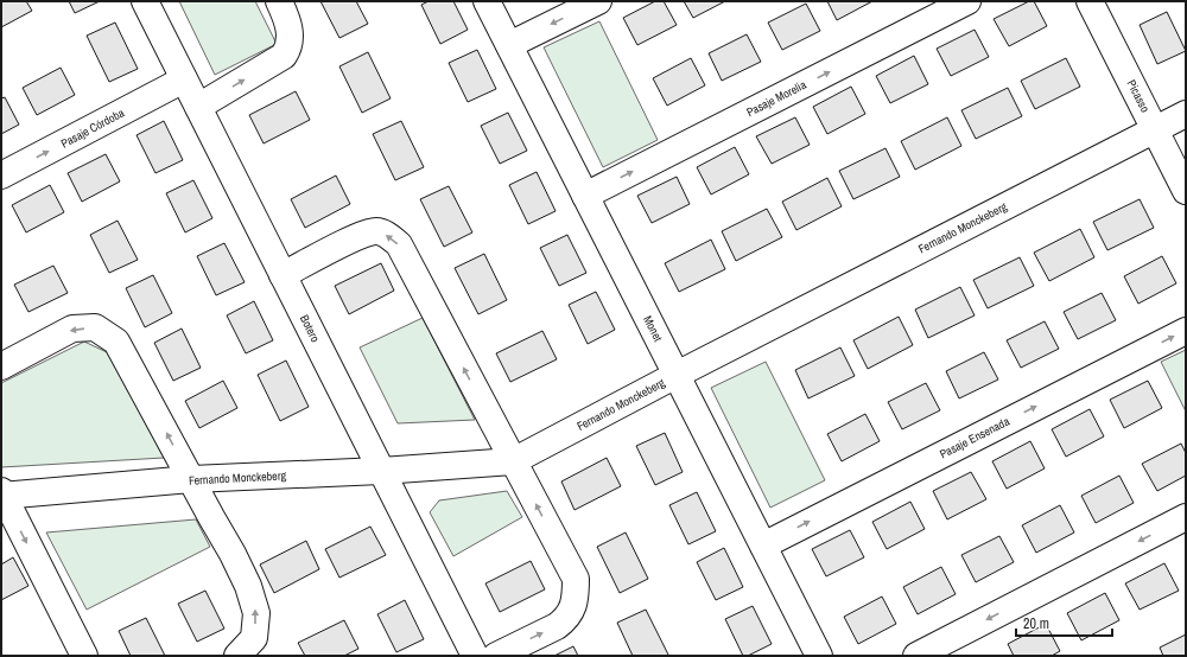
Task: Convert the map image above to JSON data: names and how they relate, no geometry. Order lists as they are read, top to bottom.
{
  "streets": {
    "street": [
      "Picasso",
      "Pasaje Morelia",
      "Pasaje Córdoba",
      "Fernando Monckeberg",
      "Botero",
      "Monet",
      "Pasaje Ensenada"
    ]
  },
  "crossings": [
    ["Picasso", "Fernando Monckeberg"],
    ["Pasaje Morelia", "Monet"],
    ["Pasaje Córdoba", "Botero"],
    ["Fernando Monckeberg", "Botero"],
    ["Fernando Monckeberg", "Monet"],
    ["Monet", "Pasaje Ensenada"]
  ],
  "one_way": ["Pasaje Morelia", "Pasaje Córdoba"],
  "scale_bar": "20 m"
}
